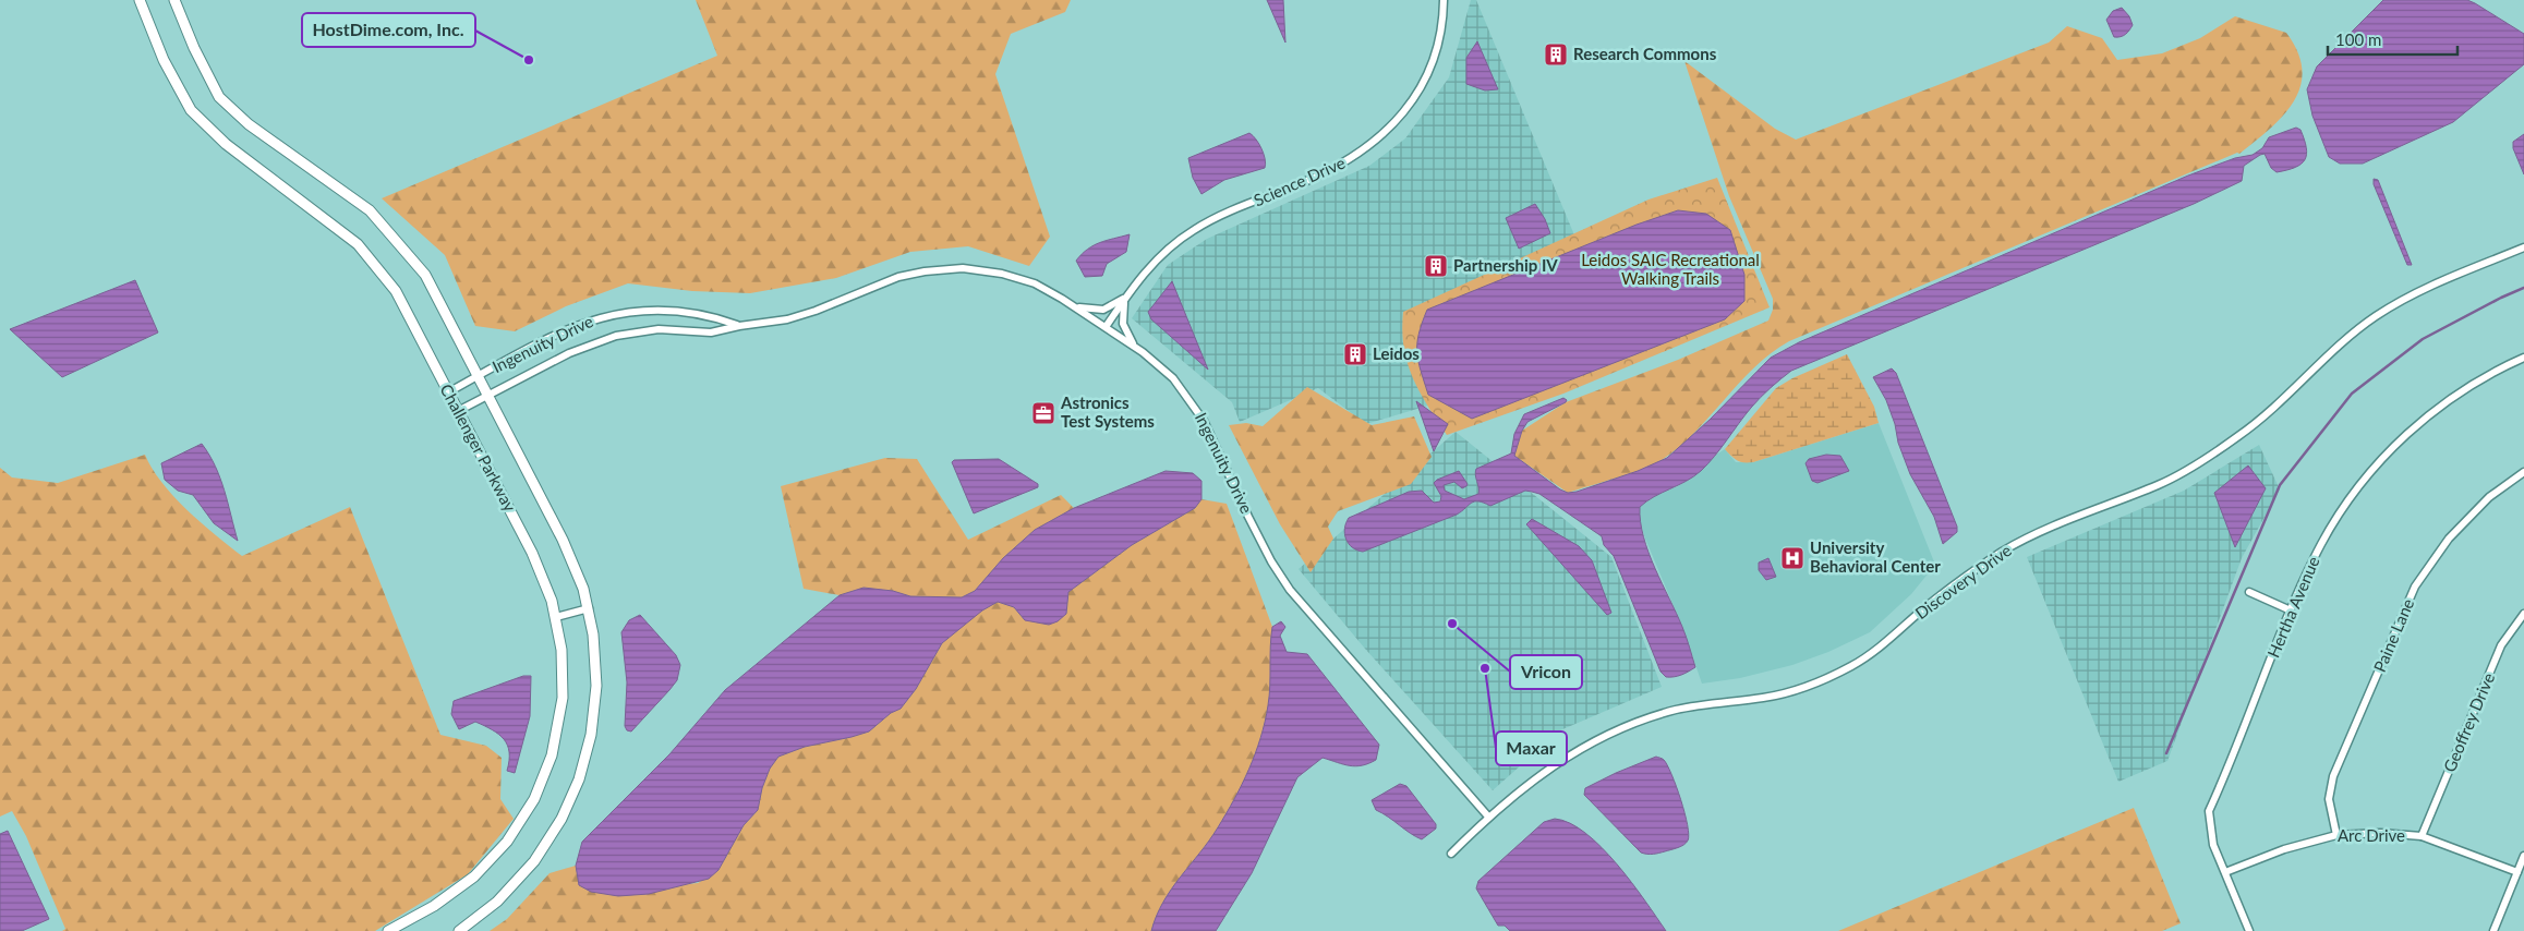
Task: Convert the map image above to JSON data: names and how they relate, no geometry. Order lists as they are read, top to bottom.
{
  "streets": {
    "main road": ["Challenger Parkway"],
    "street": [
      "Science Drive",
      "Ingenuity Drive",
      "Discovery Drive",
      "Hertha Avenue",
      "Paine Lane",
      "Geoffrey Drive",
      "Arc Drive"
    ]
  },
  "crossings": [
    ["Science Drive", "Ingenuity Drive"],
    ["Ingenuity Drive", "Challenger Parkway"],
    ["Ingenuity Drive", "Discovery Drive"],
    ["Hertha Avenue", "Arc Drive"],
    ["Paine Lane", "Arc Drive"],
    ["Geoffrey Drive", "Arc Drive"]
  ],
  "parks": ["Leidos SAIC Recreational Walking Trails"],
  "places": {
    "building": ["Research Commons", "Partnership IV", "Leidos"],
    "other": ["HostDime.com, Inc.", "Vricon", "Maxar"],
    "office": ["Astronics Test Systems"],
    "hospital": ["University Behavioral Center"]
  },
  "scale_bar": "100 m"
}
